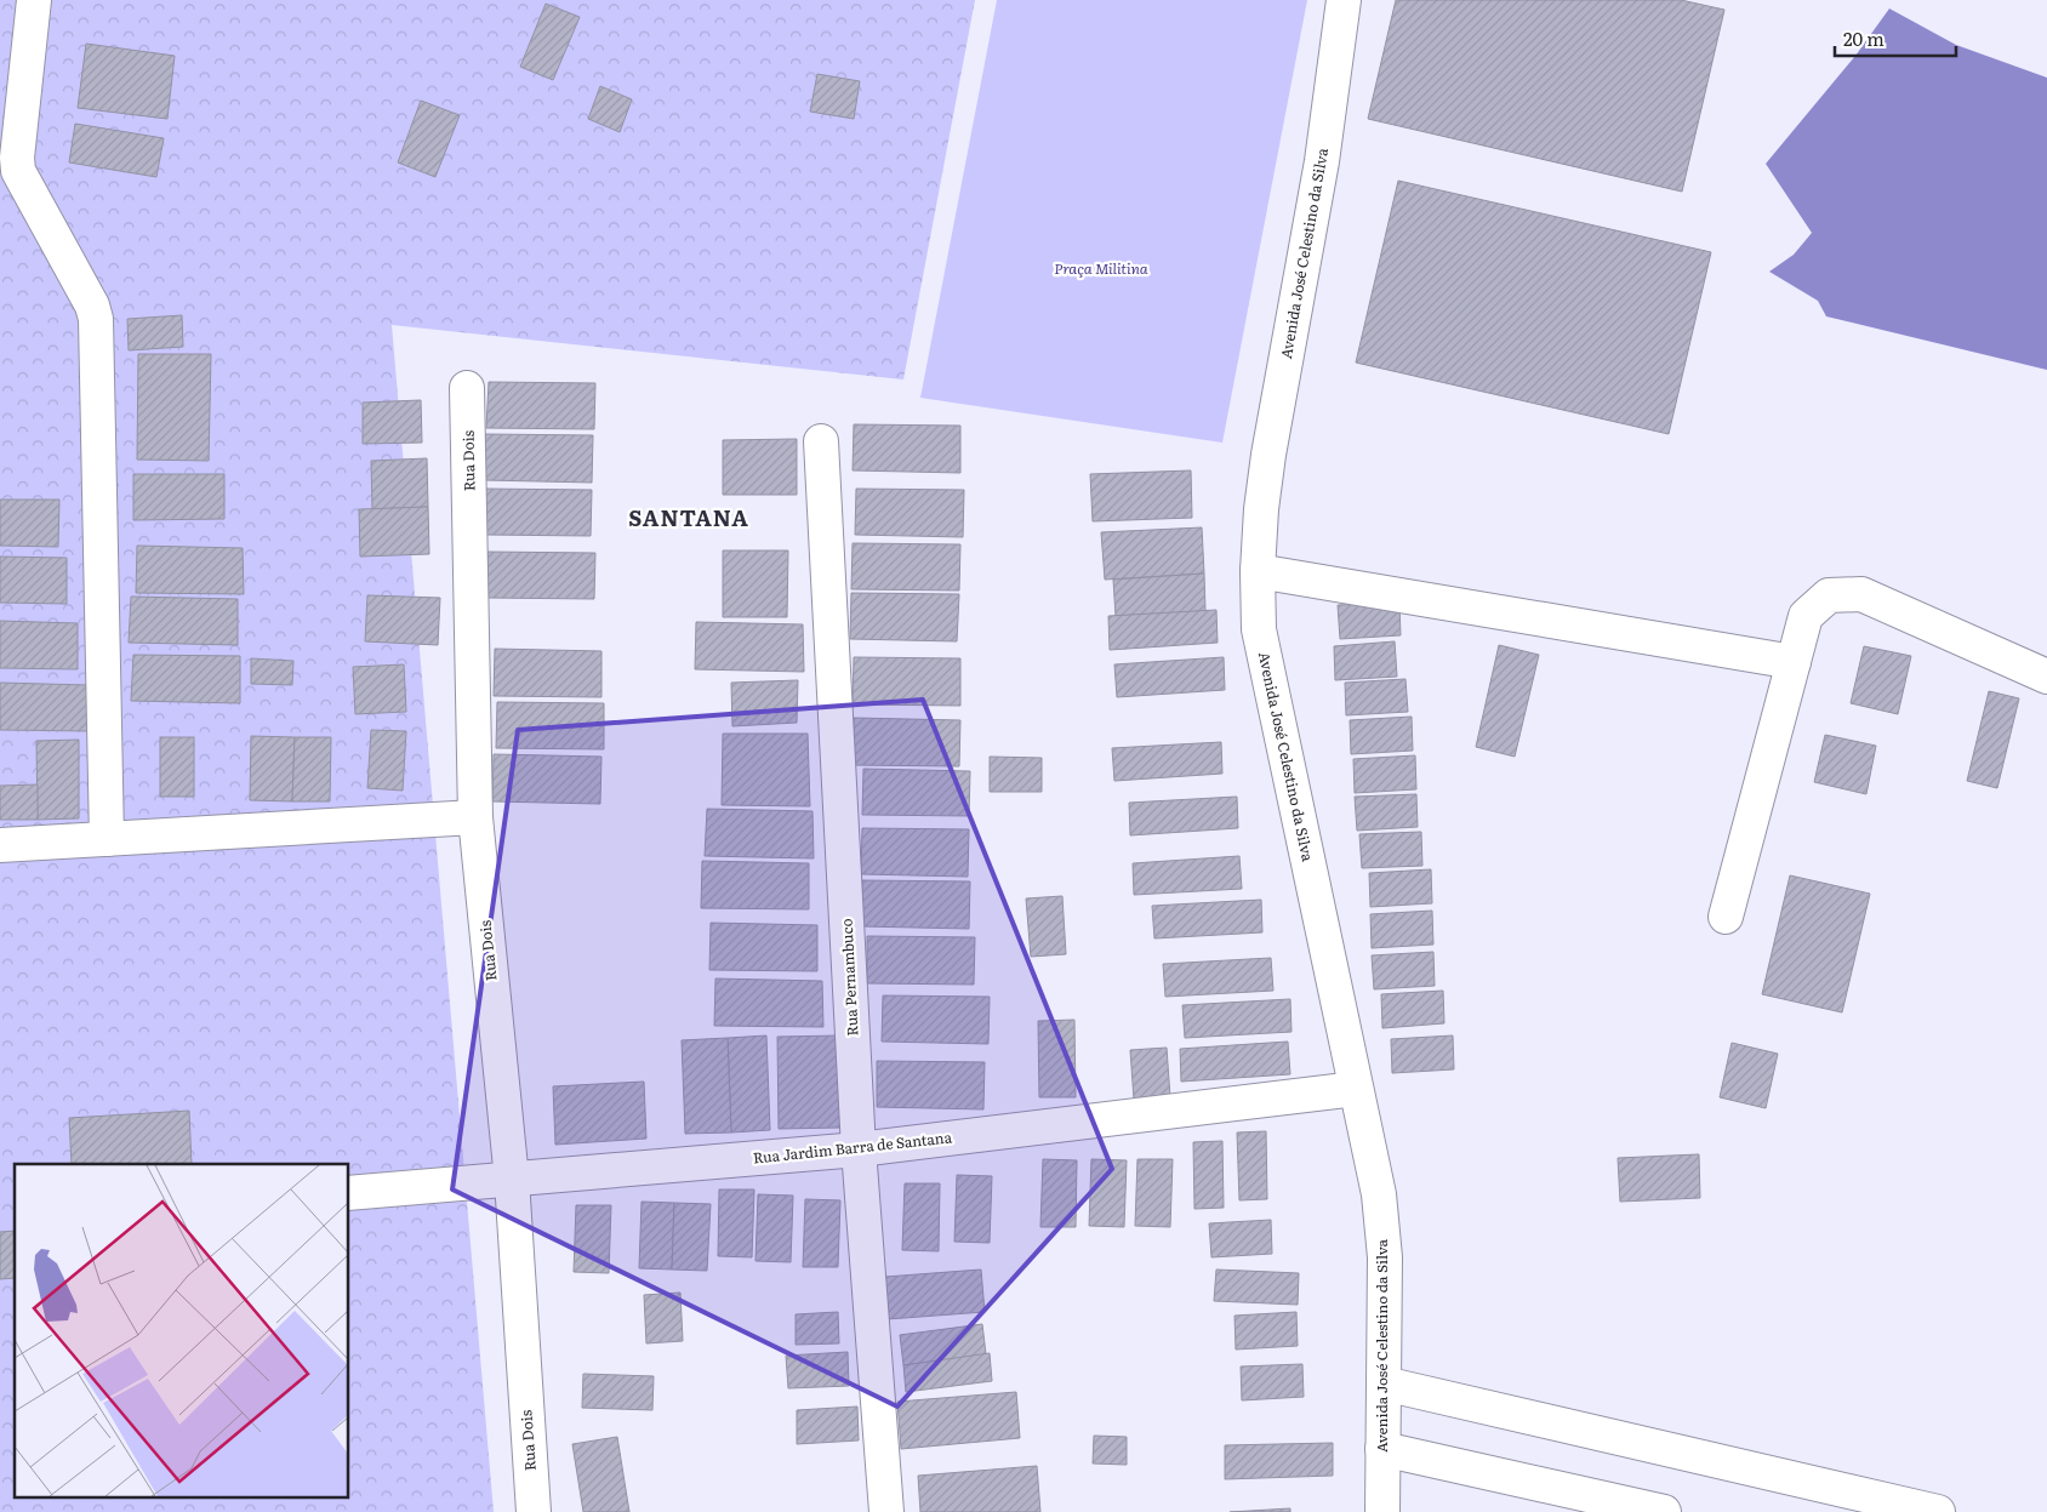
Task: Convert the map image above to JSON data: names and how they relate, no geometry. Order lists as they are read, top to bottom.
{
  "streets": {
    "street": [
      "Avenida José Celestino da Silva",
      "Rua Dois",
      "Rua Pernambuco",
      "Rua Jardim Barra de Santana"
    ]
  },
  "crossings": [
    ["Avenida José Celestino da Silva", "Rua Jardim Barra de Santana"],
    ["Rua Dois", "Rua Jardim Barra de Santana"],
    ["Rua Pernambuco", "Rua Jardim Barra de Santana"]
  ],
  "districts": ["SANTANA"],
  "parks": ["Praça Militina"],
  "scale_bar": "20 m"
}
